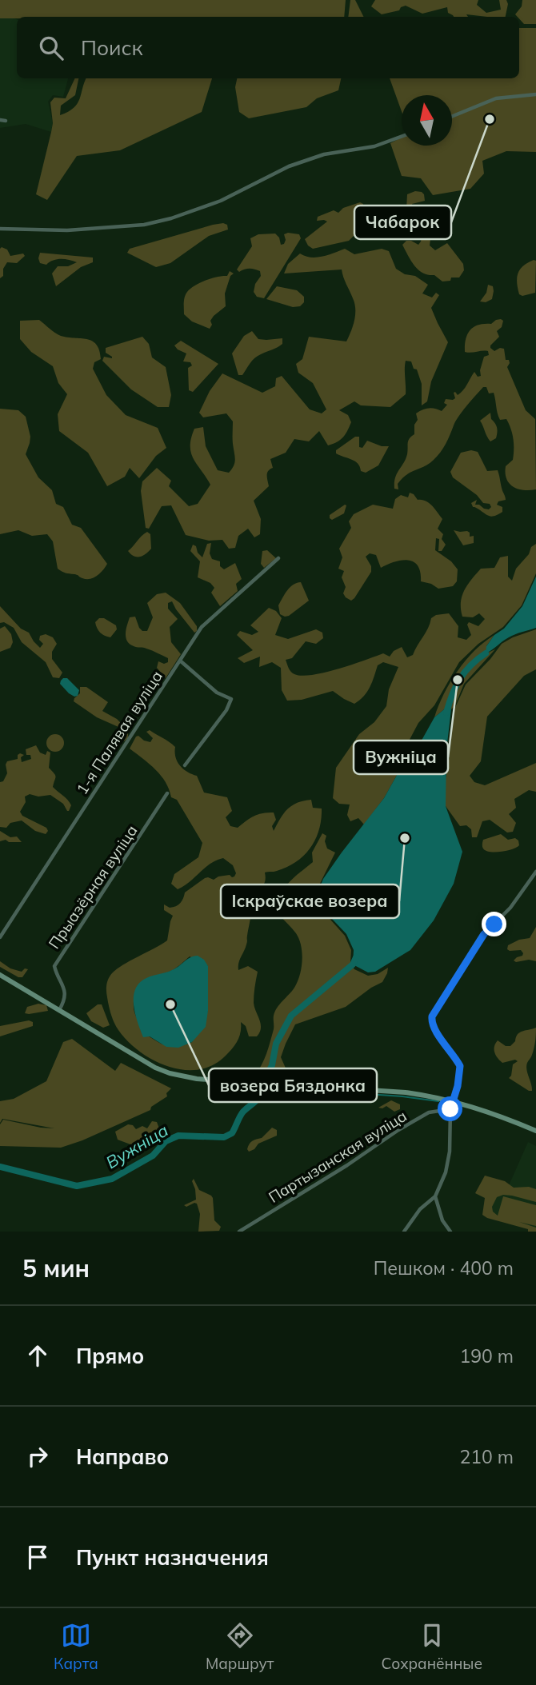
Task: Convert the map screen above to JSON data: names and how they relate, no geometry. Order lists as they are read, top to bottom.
{
  "streets": {
    "street": ["1-я Палявая вуліца", "Прыазёрная вуліца", "Партызанская вуліца"]
  },
  "water": ["Вужніца"],
  "places": [
    "Чабарок",
    "Вужніца",
    "Іскраўскае возера",
    "возера Бяздонка"
  ],
  "north": "top",
  "page": {
    "search": "Поиск",
    "heading": ["5 мин", "Пешком · 400 m"],
    "list": [
      ["Прямо", "190 m"],
      ["Направо", "210 m"],
      "Пункт назначения"
    ],
    "nav": ["Карта", "Маршрут", "Сохранённые"]
  }
}
